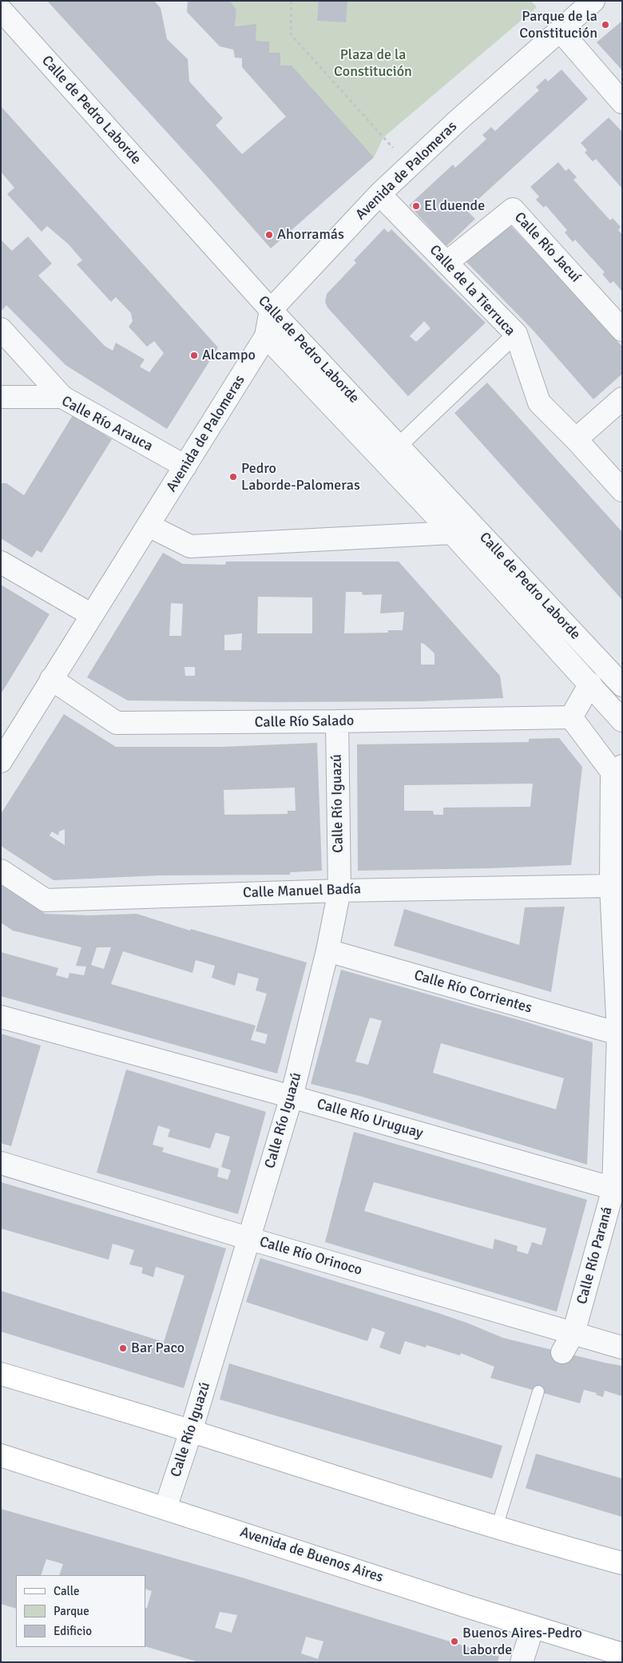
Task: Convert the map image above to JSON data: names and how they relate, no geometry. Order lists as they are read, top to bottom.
{
  "streets": {
    "main road": ["Avenida de Buenos Aires"],
    "street": [
      "Calle de Pedro Laborde",
      "Avenida de Palomeras",
      "Calle Río Jacuí",
      "Calle de la Tierruca",
      "Calle Río Arauca",
      "Calle Río Salado",
      "Calle Río Iguazú",
      "Calle Manuel Badía",
      "Calle Río Corrientes",
      "Calle Río Uruguay",
      "Calle Río Paraná",
      "Calle Río Orinoco"
    ]
  },
  "crossings": [
    ["Calle de Pedro Laborde", "Avenida de Palomeras"],
    ["Avenida de Palomeras", "Calle de la Tierruca"],
    ["Avenida de Palomeras", "Calle Río Arauca"],
    ["Avenida de Palomeras", "Calle Río Salado"],
    ["Calle Río Jacuí", "Calle de la Tierruca"],
    ["Calle Río Salado", "Calle Río Iguazú"],
    ["Calle Río Salado", "Calle Río Paraná"],
    ["Calle Río Iguazú", "Calle Manuel Badía"],
    ["Calle Río Iguazú", "Calle Río Corrientes"],
    ["Calle Río Iguazú", "Calle Río Uruguay"],
    ["Calle Río Iguazú", "Calle Río Orinoco"],
    ["Calle Río Iguazú", "Avenida de Buenos Aires"],
    ["Calle Manuel Badía", "Calle Río Paraná"],
    ["Calle Río Corrientes", "Calle Río Paraná"],
    ["Calle Río Uruguay", "Calle Río Paraná"],
    ["Calle Río Paraná", "Calle Río Orinoco"]
  ],
  "parks": ["Plaza de la Constitución"],
  "places": [
    "Parque de la Constitución",
    "El duende",
    "Ahorramás",
    "Alcampo",
    "Pedro Laborde-Palomeras",
    "Bar Paco",
    "Buenos Aires-Pedro Laborde"
  ],
  "legend": ["Calle", "Parque", "Edificio"]
}
